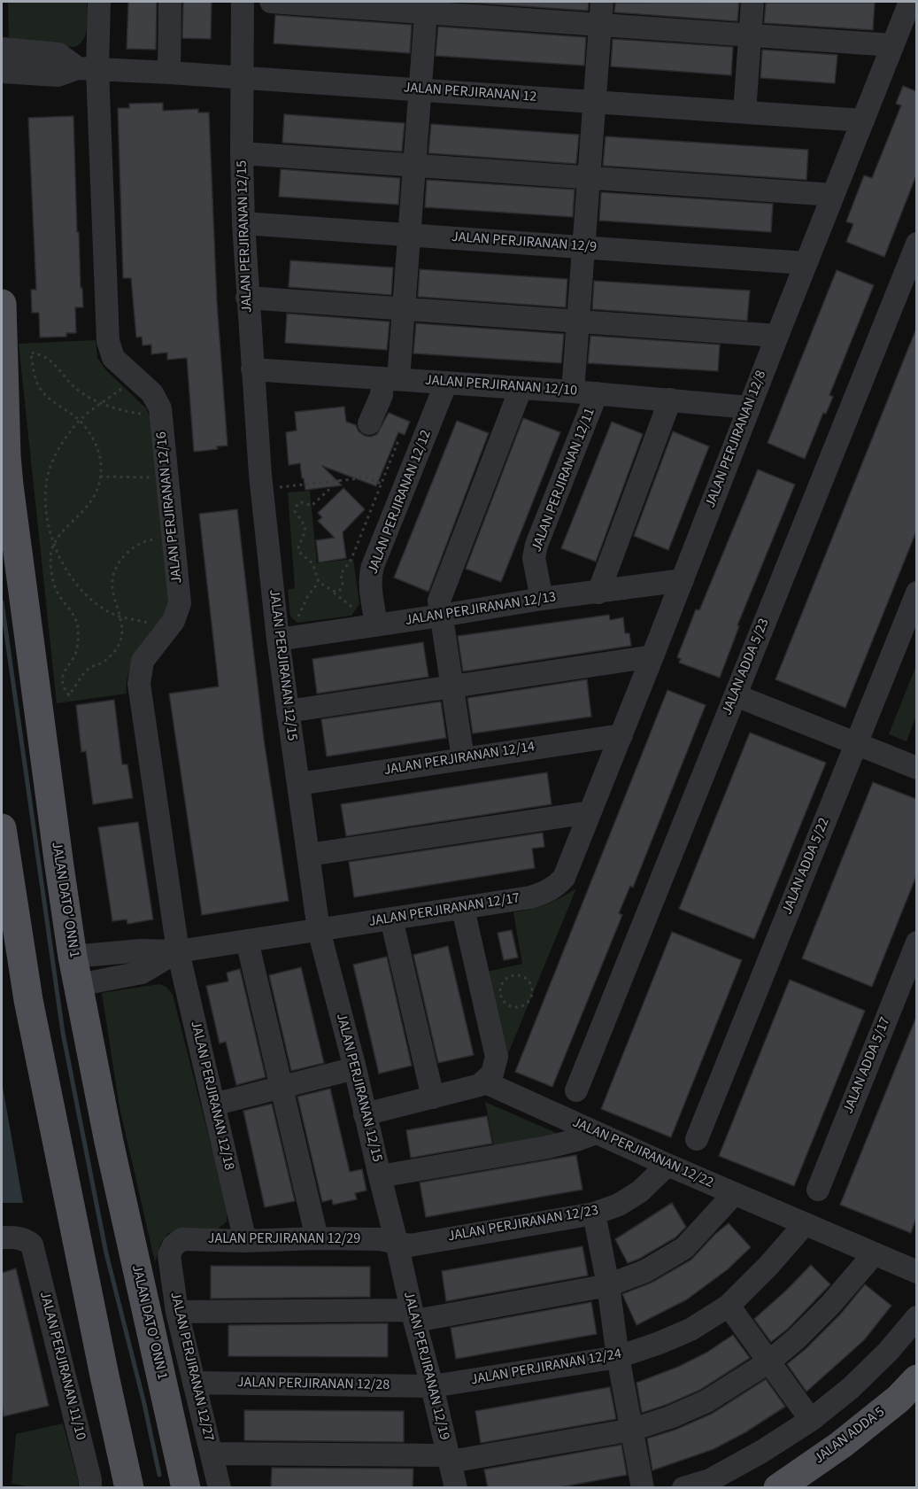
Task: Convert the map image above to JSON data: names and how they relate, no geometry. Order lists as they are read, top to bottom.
{
  "streets": {
    "main road": ["JALAN DATO' ONN 1", "JALAN ADDA 5"],
    "street": [
      "JALAN PERJIRANAN 12",
      "JALAN PERJIRANAN 12/15",
      "JALAN PERJIRANAN 12/9",
      "JALAN PERJIRANAN 12/10",
      "JALAN PERJIRANAN 12/8",
      "JALAN PERJIRANAN 12/11",
      "JALAN PERJIRANAN 12/12",
      "JALAN PERJIRANAN 12/16",
      "JALAN PERJIRANAN 12/13",
      "JALAN ADDA 5/23",
      "JALAN PERJIRANAN 12/14",
      "JALAN ADDA 5/22",
      "JALAN PERJIRANAN 12/17",
      "JALAN ADDA 5/17",
      "JALAN PERJIRANAN 12/18",
      "JALAN PERJIRANAN 12/22",
      "JALAN PERJIRANAN 12/23",
      "JALAN PERJIRANAN 12/29",
      "JALAN PERJIRANAN 11/10",
      "JALAN PERJIRANAN 12/19",
      "JALAN PERJIRANAN 12/27",
      "JALAN PERJIRANAN 12/24",
      "JALAN PERJIRANAN 12/28"
    ]
  },
  "crossings": [
    ["JALAN PERJIRANAN 12", "JALAN PERJIRANAN 12/15"],
    ["JALAN PERJIRANAN 12", "JALAN PERJIRANAN 12/8"],
    ["JALAN PERJIRANAN 12", "JALAN PERJIRANAN 12/16"],
    ["JALAN PERJIRANAN 12/15", "JALAN PERJIRANAN 12/9"],
    ["JALAN PERJIRANAN 12/15", "JALAN PERJIRANAN 12/10"],
    ["JALAN PERJIRANAN 12/15", "JALAN PERJIRANAN 12/13"],
    ["JALAN PERJIRANAN 12/15", "JALAN PERJIRANAN 12/14"],
    ["JALAN PERJIRANAN 12/15", "JALAN PERJIRANAN 12/17"],
    ["JALAN PERJIRANAN 12/15", "JALAN PERJIRANAN 12/23"],
    ["JALAN PERJIRANAN 12/15", "JALAN PERJIRANAN 12/29"],
    ["JALAN PERJIRANAN 12/15", "JALAN PERJIRANAN 12/19"],
    ["JALAN PERJIRANAN 12/9", "JALAN PERJIRANAN 12/8"],
    ["JALAN PERJIRANAN 12/10", "JALAN PERJIRANAN 12/8"],
    ["JALAN PERJIRANAN 12/10", "JALAN PERJIRANAN 12/11"],
    ["JALAN PERJIRANAN 12/10", "JALAN PERJIRANAN 12/12"],
    ["JALAN PERJIRANAN 12/8", "JALAN PERJIRANAN 12/13"],
    ["JALAN PERJIRANAN 12/8", "JALAN PERJIRANAN 12/14"],
    ["JALAN PERJIRANAN 12/8", "JALAN PERJIRANAN 12/17"],
    ["JALAN PERJIRANAN 12/11", "JALAN PERJIRANAN 12/13"],
    ["JALAN PERJIRANAN 12/12", "JALAN PERJIRANAN 12/13"],
    ["JALAN PERJIRANAN 12/16", "JALAN PERJIRANAN 12/17"],
    ["JALAN PERJIRANAN 12/16", "JALAN PERJIRANAN 12/18"],
    ["JALAN PERJIRANAN 12/17", "JALAN PERJIRANAN 12/18"],
    ["JALAN PERJIRANAN 12/18", "JALAN PERJIRANAN 12/29"],
    ["JALAN PERJIRANAN 12/22", "JALAN PERJIRANAN 12/23"],
    ["JALAN PERJIRANAN 12/22", "JALAN PERJIRANAN 12/24"],
    ["JALAN PERJIRANAN 12/23", "JALAN PERJIRANAN 12/29"],
    ["JALAN PERJIRANAN 12/23", "JALAN PERJIRANAN 12/19"],
    ["JALAN PERJIRANAN 12/29", "JALAN PERJIRANAN 12/19"],
    ["JALAN PERJIRANAN 12/29", "JALAN PERJIRANAN 12/27"],
    ["JALAN PERJIRANAN 12/19", "JALAN PERJIRANAN 12/24"],
    ["JALAN PERJIRANAN 12/19", "JALAN PERJIRANAN 12/28"],
    ["JALAN PERJIRANAN 12/27", "JALAN PERJIRANAN 12/28"],
    ["JALAN PERJIRANAN 12/24", "JALAN PERJIRANAN 12/28"]
  ]
}
